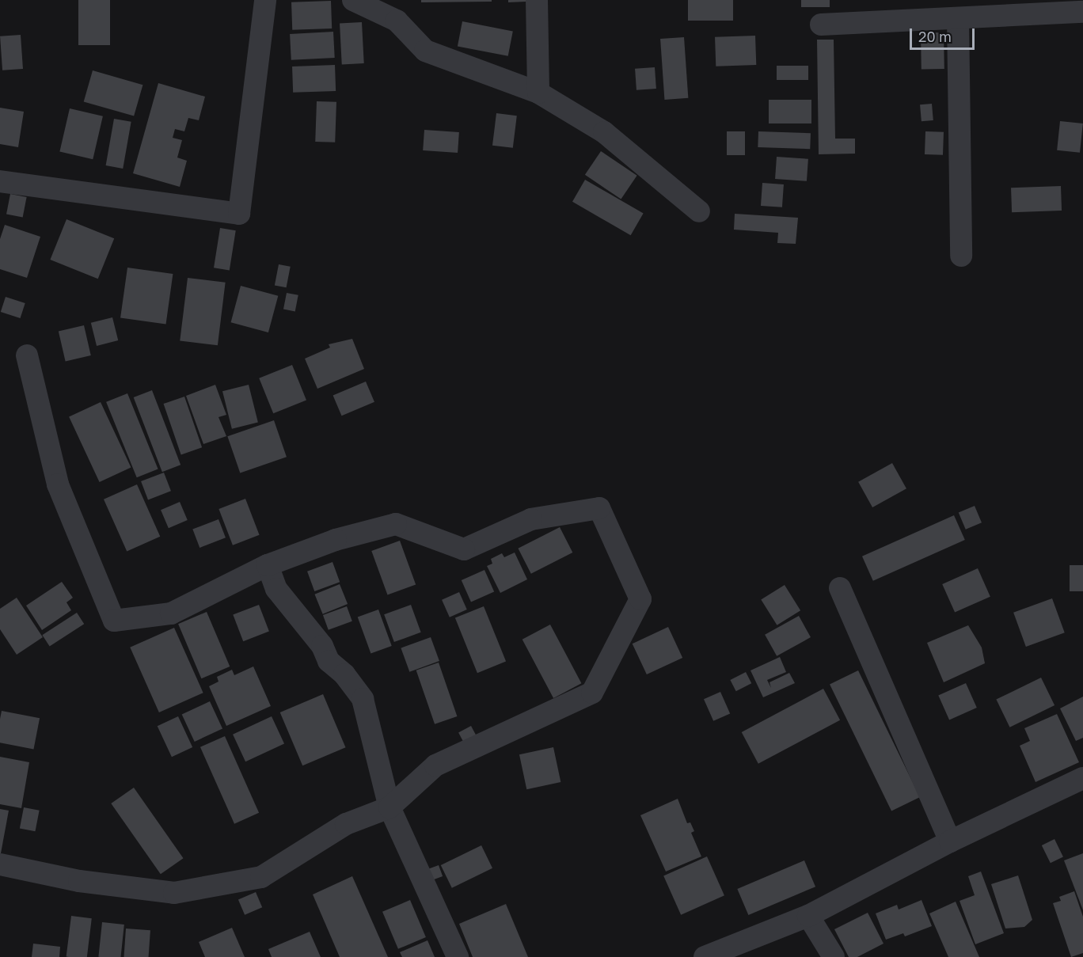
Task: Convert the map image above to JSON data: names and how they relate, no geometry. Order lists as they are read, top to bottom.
{
  "scale_bar": "20 m"
}
